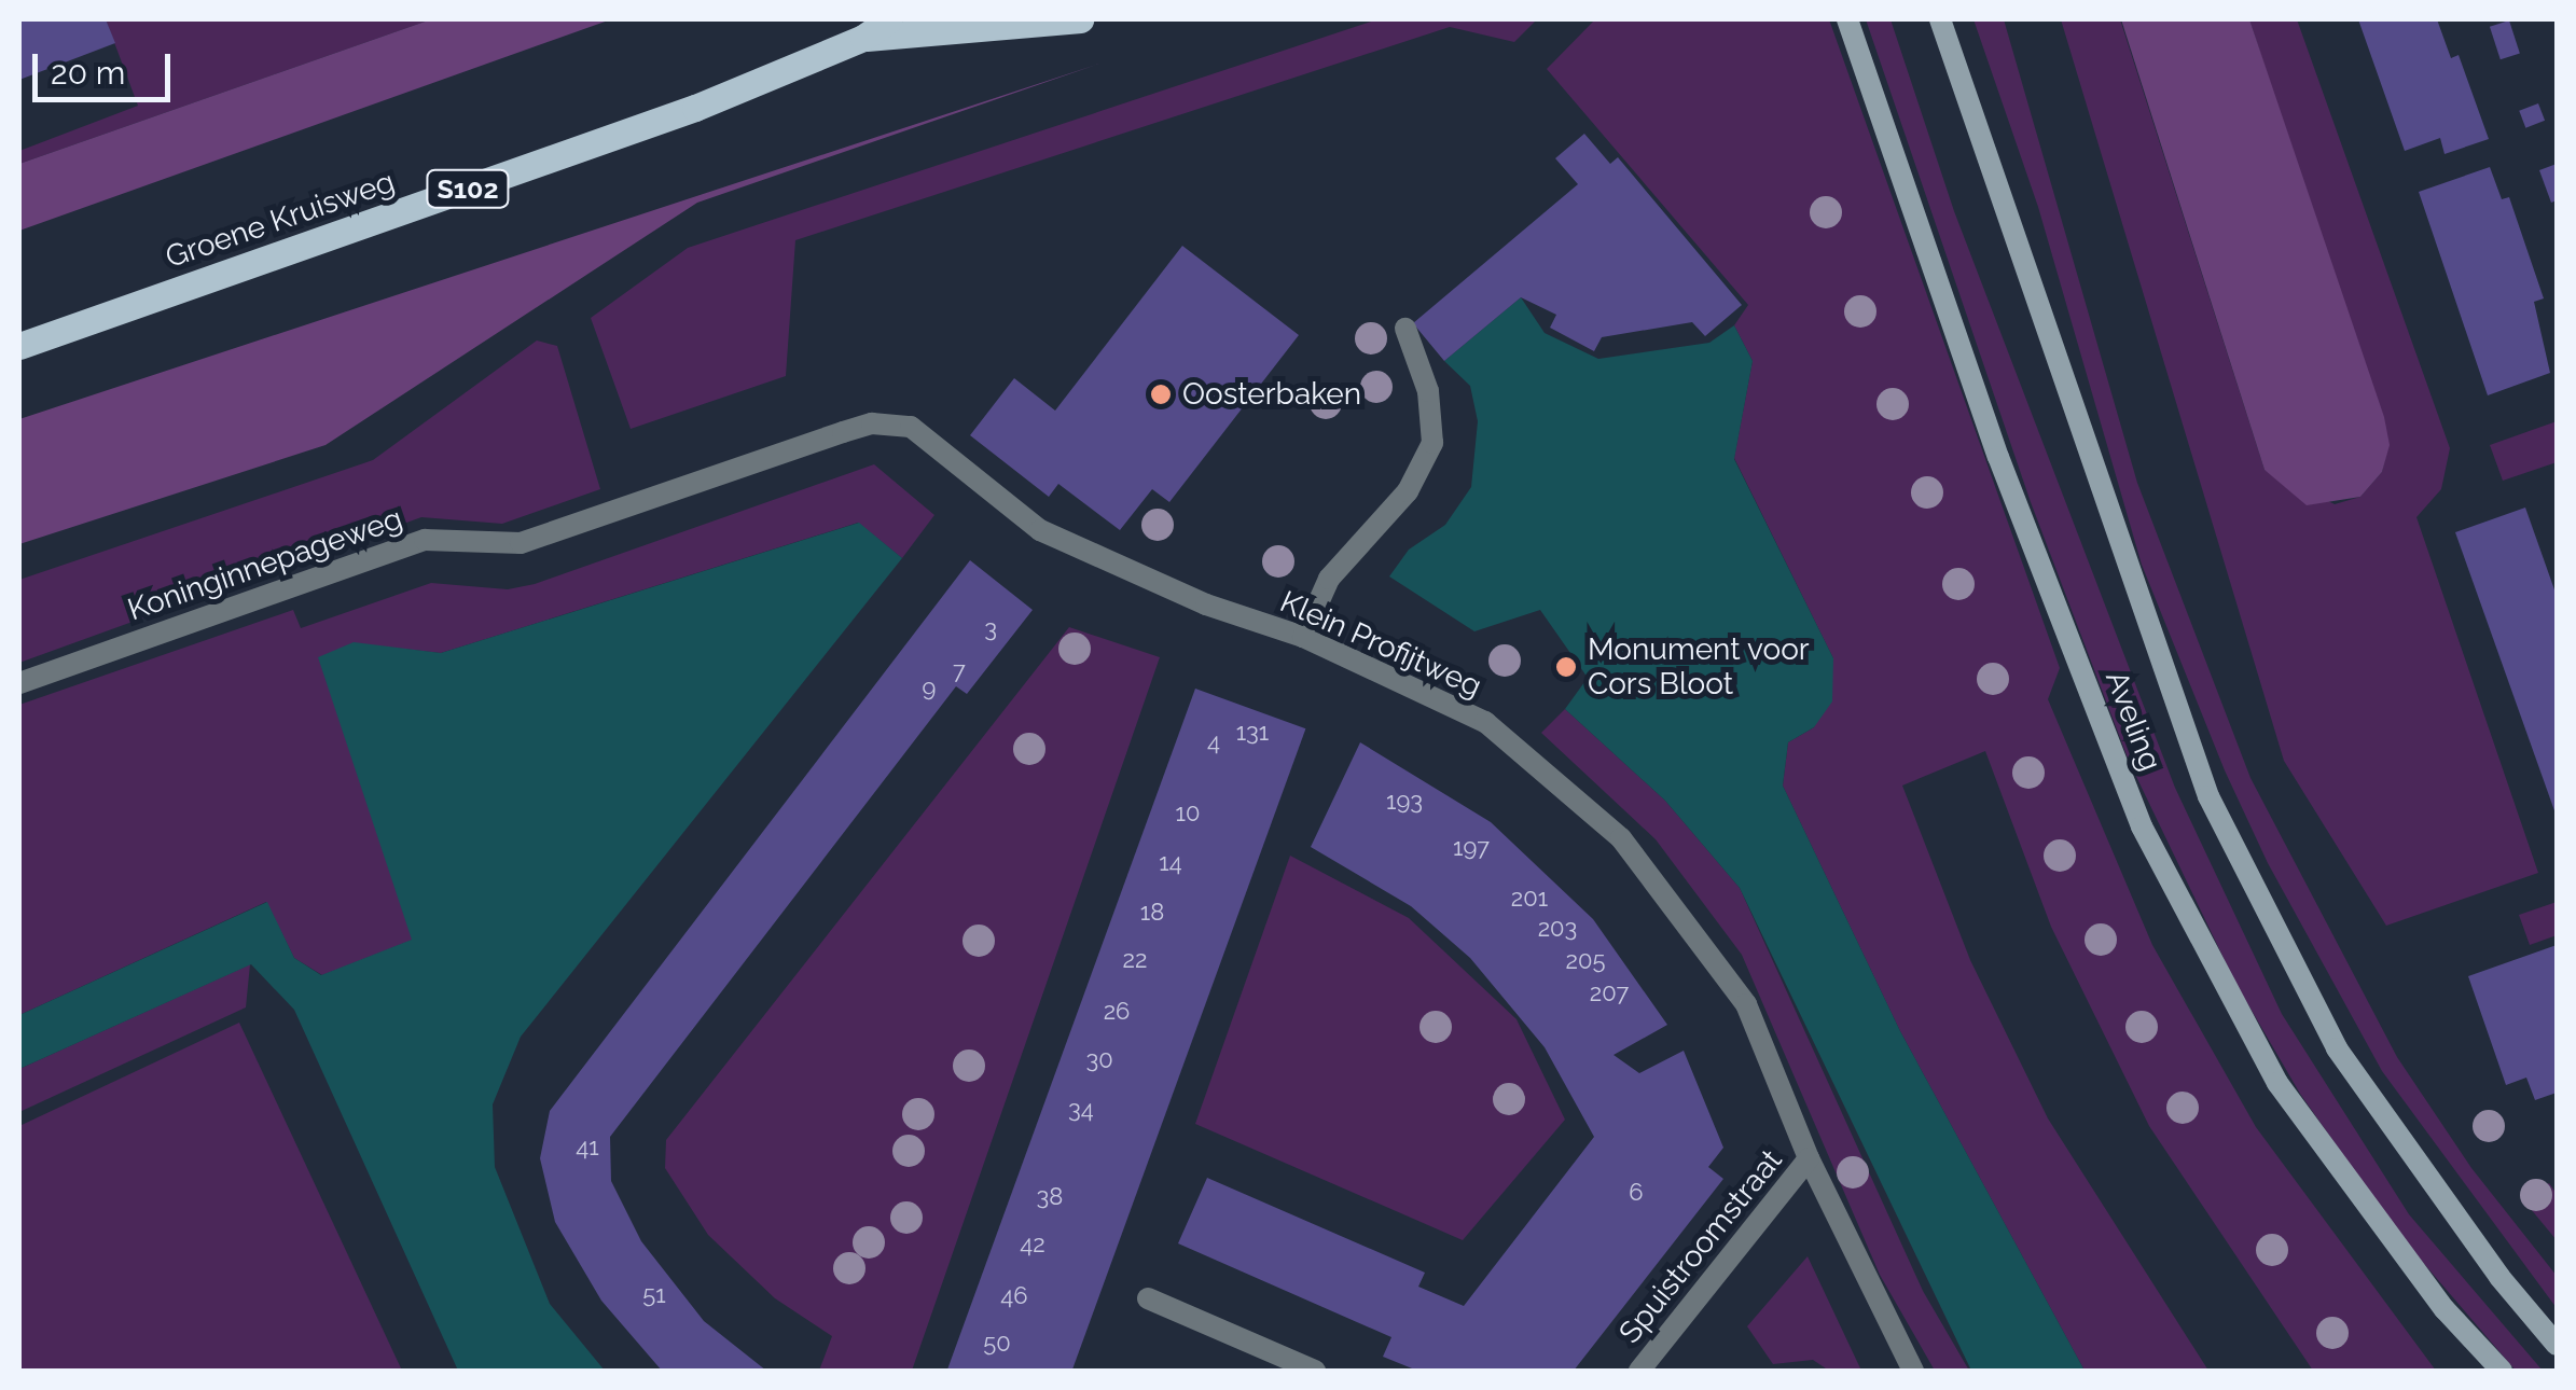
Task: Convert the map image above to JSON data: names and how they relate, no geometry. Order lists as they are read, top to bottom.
{
  "streets": {
    "main road": ["S102", "Groene Kruisweg", "Aveling"],
    "street": ["Koninginnepageweg", "Klein Profijtweg", "Spuistroomstraat"]
  },
  "crossings": [
    ["Koninginnepageweg", "Klein Profijtweg"],
    ["Klein Profijtweg", "Spuistroomstraat"]
  ],
  "places": ["Oosterbaken", "Monument voor Cors Bloot"],
  "house_numbers": [
    "3",
    "7",
    "9",
    "131",
    "4",
    "193",
    "10",
    "197",
    "14",
    "201",
    "18",
    "203",
    "22",
    "205",
    "207",
    "26",
    "30",
    "34",
    "41",
    "6",
    "38",
    "42",
    "51",
    "46",
    "50"
  ],
  "scale_bar": "20 m"
}
